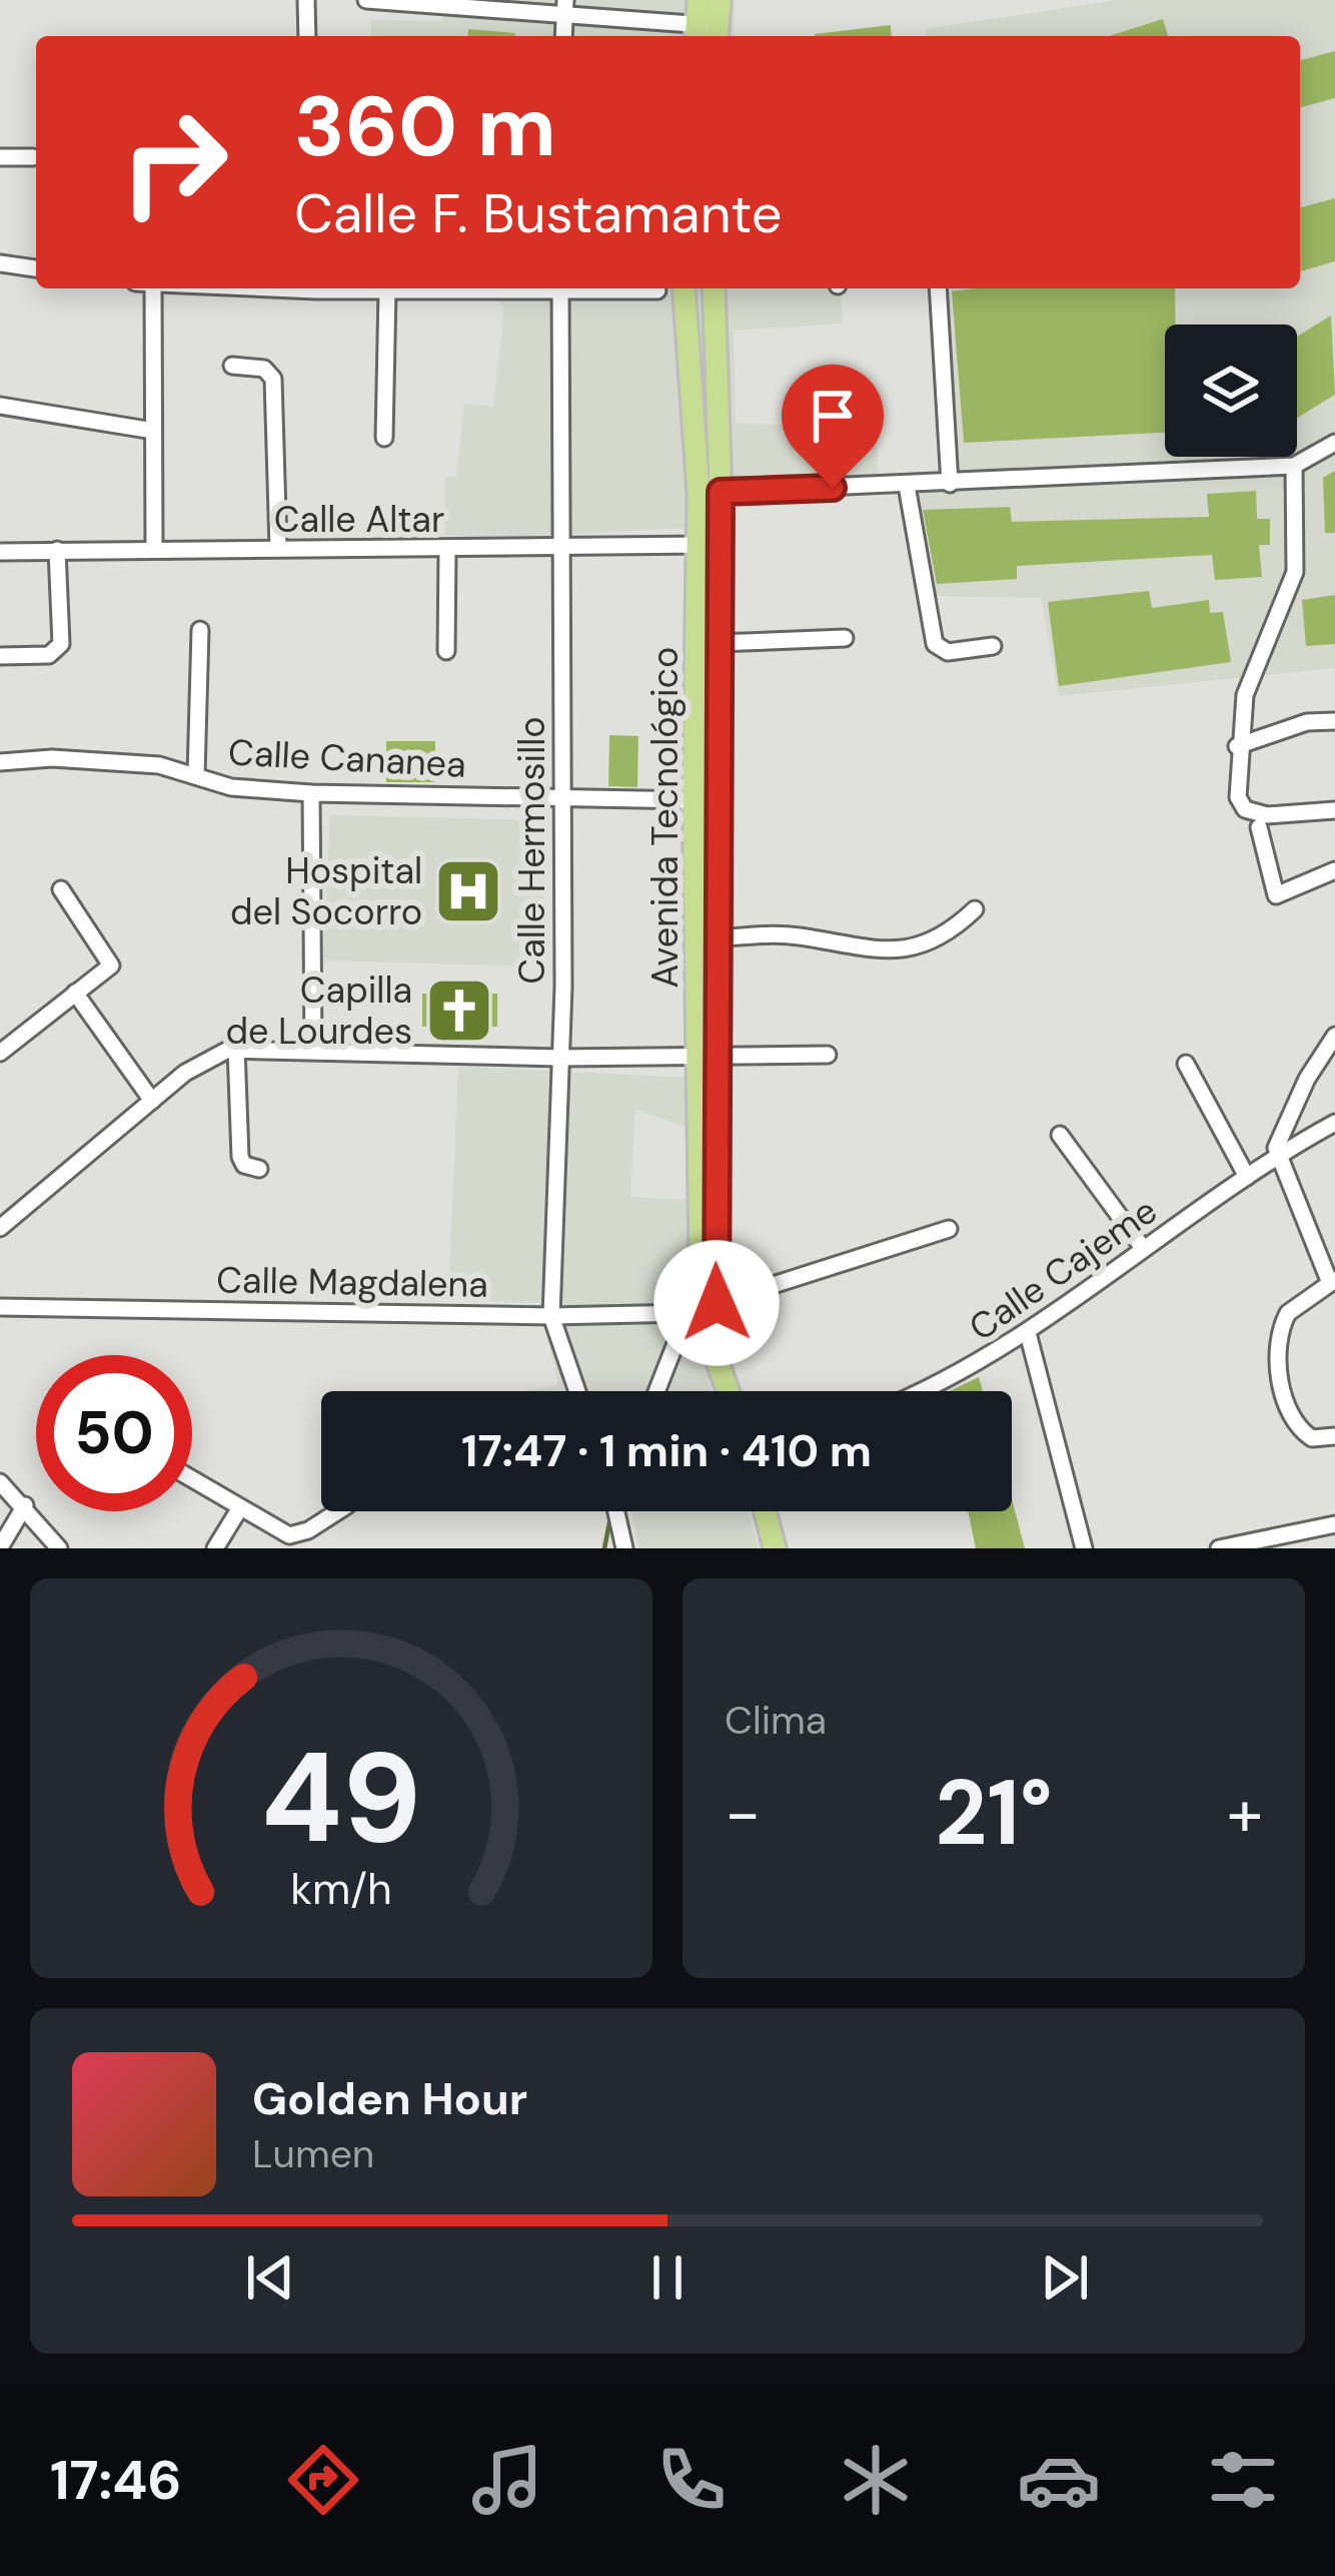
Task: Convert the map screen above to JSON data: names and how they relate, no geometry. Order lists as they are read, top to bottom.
{
  "streets": {
    "main road": ["Avenida Tecnológico"],
    "street": [
      "Calle Altar",
      "Calle Cananea",
      "Calle Hermosillo",
      "Calle Cajeme",
      "Calle Magdalena"
    ]
  },
  "crossings": [
    ["Calle Altar", "Avenida Tecnológico"],
    ["Calle Altar", "Calle Hermosillo"],
    ["Calle Cananea", "Avenida Tecnológico"],
    ["Calle Cananea", "Calle Hermosillo"],
    ["Avenida Tecnológico", "Calle Magdalena"],
    ["Calle Hermosillo", "Calle Magdalena"]
  ],
  "places": {
    "hospital": ["Hospital del Socorro"],
    "church": ["Capilla de Lourdes"]
  },
  "page": {
    "turn": ["360 m", "Calle F. Bustamante"],
    "limit": "50",
    "trip": "17:47 · 1 min · 410 m",
    "tile": "Clima",
    "heat": ["−", "21°", "+"],
    "song": ["Golden Hour", "Lumen"],
    "tabs": "17:46",
    "gauge": ["49", "km/h"]
  }
}
